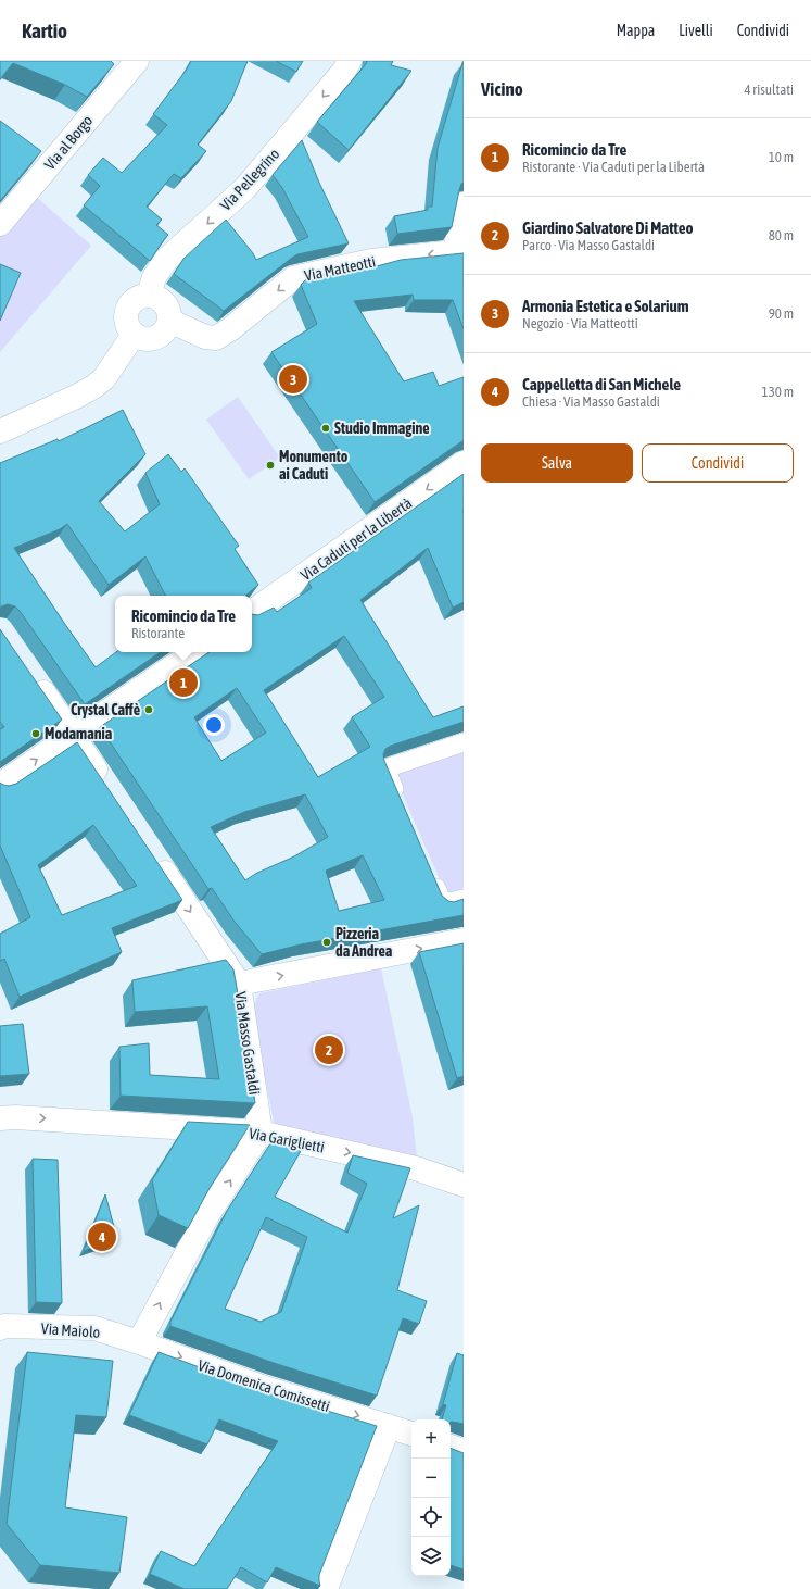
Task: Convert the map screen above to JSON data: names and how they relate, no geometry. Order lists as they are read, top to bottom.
{
  "streets": {
    "street": [
      "Via al Borgo",
      "Via Pellegrino",
      "Via Matteotti",
      "Via Caduti per la Libertà",
      "Via Masso Gastaldi",
      "Via Gariglietti",
      "Via Maiolo",
      "Via Domenica Comissetti"
    ]
  },
  "crossings": [
    ["Via Pellegrino", "Via Matteotti"],
    ["Via Masso Gastaldi", "Via Gariglietti"],
    ["Via Maiolo", "Via Domenica Comissetti"]
  ],
  "one_way": [
    "Via Pellegrino",
    "Via Matteotti",
    "Via Caduti per la Libertà",
    "Via Masso Gastaldi",
    "Via Domenica Comissetti"
  ],
  "places": [
    "Studio Immagine",
    "Monumento ai Caduti",
    "Crystal Caffè",
    "Modamania",
    "Pizzeria da Andrea"
  ],
  "page": {
    "header": "Kartio",
    "nav": ["Mappa", "Livelli", "Condividi"],
    "heading": ["Vicino", "4 risultati"],
    "list": [
      {
        "mark": "1",
        "name": "Ricomincio da Tre",
        "note": "Ristorante · Via Caduti per la Libertà",
        "value": "10 m"
      },
      {
        "mark": "2",
        "name": "Giardino Salvatore Di Matteo",
        "note": "Parco · Via Masso Gastaldi",
        "value": "80 m"
      },
      {
        "mark": "3",
        "name": "Armonia Estetica e Solarium",
        "note": "Negozio · Via Matteotti",
        "value": "90 m"
      },
      {
        "mark": "4",
        "name": "Cappelletta di San Michele",
        "note": "Chiesa · Via Masso Gastaldi",
        "value": "130 m"
      }
    ],
    "pins": [
      "3",
      "1",
      "2",
      "4"
    ],
    "buttons": ["Salva", "Condividi"],
    "popup": ["Ricomincio da Tre", "Ristorante"],
    "map_buttons": ["+", "−"]
  }
}
